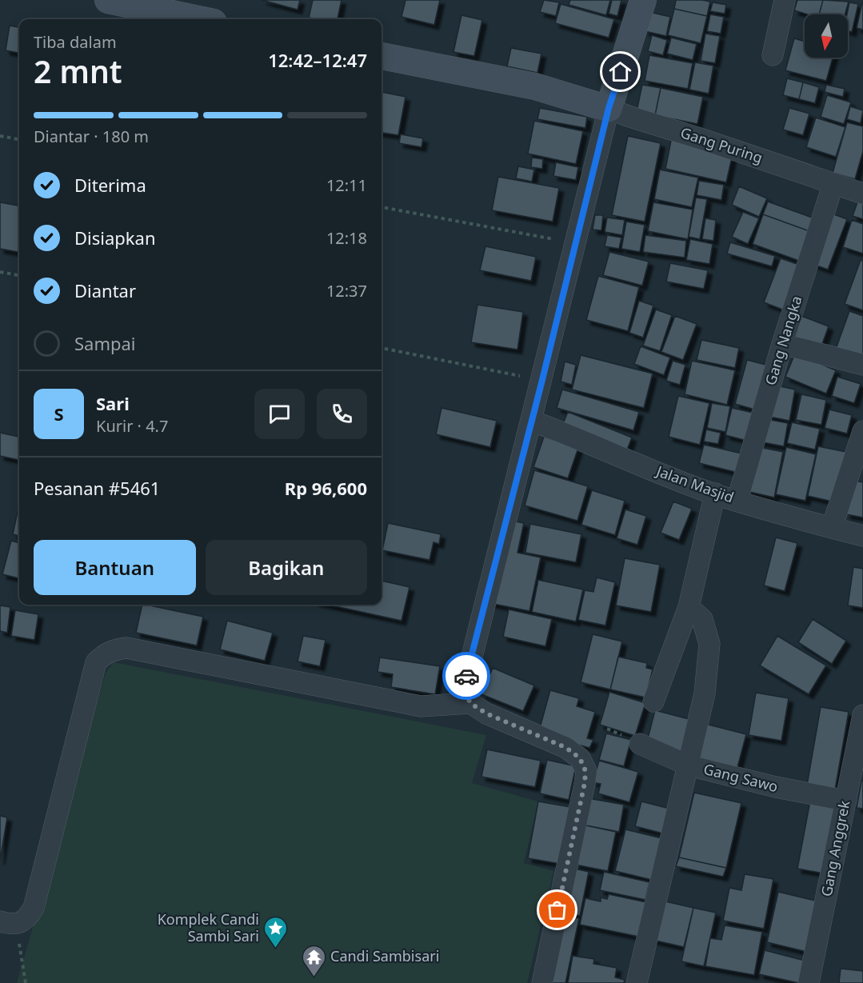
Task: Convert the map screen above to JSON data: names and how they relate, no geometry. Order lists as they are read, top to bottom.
{
  "streets": {
    "street": [
      "Gang Puring",
      "Gang Nangka",
      "Jalan Masjid",
      "Gang Sawo",
      "Gang Anggrek"
    ]
  },
  "crossings": [
    ["Gang Puring", "Gang Nangka"],
    ["Gang Nangka", "Jalan Masjid"],
    ["Gang Sawo", "Gang Anggrek"]
  ],
  "places": {
    "place": ["Komplek Candi Sambi Sari"],
    "temple": ["Candi Sambisari"]
  },
  "north": "bottom",
  "page": {
    "heading": ["2 mnt", "Tiba dalam", "12:42–12:47"],
    "panel": [
      "Sari",
      "Kurir · 4.7",
      "Pesanan #5461",
      "Rp 96,600"
    ],
    "bar": "Diantar · 180 m",
    "list": [
      ["Diterima", "12:11"],
      ["Disiapkan", "12:18"],
      ["Diantar", "12:37"],
      "Sampai"
    ],
    "round": "S",
    "buttons": ["Bantuan", "Bagikan"]
  }
}
